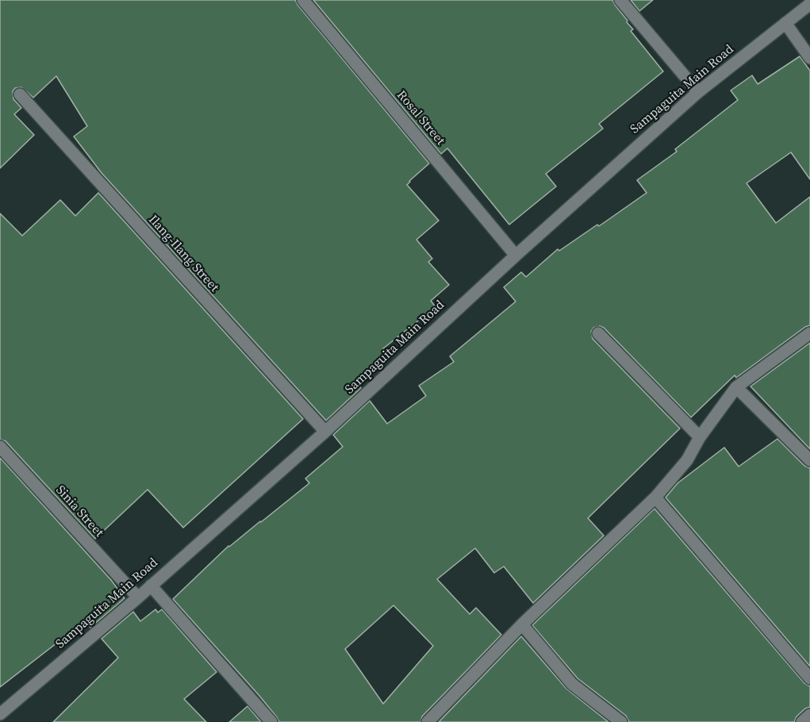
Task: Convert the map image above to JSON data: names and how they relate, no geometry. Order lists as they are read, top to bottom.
{
  "streets": {
    "street": [
      "Sampaguita Main Road",
      "Rosal Street",
      "Ilang-Ilang Street",
      "Sinia Street"
    ]
  },
  "crossings": [
    ["Sampaguita Main Road", "Rosal Street"],
    ["Sampaguita Main Road", "Ilang-Ilang Street"],
    ["Sampaguita Main Road", "Sinia Street"]
  ]
}
